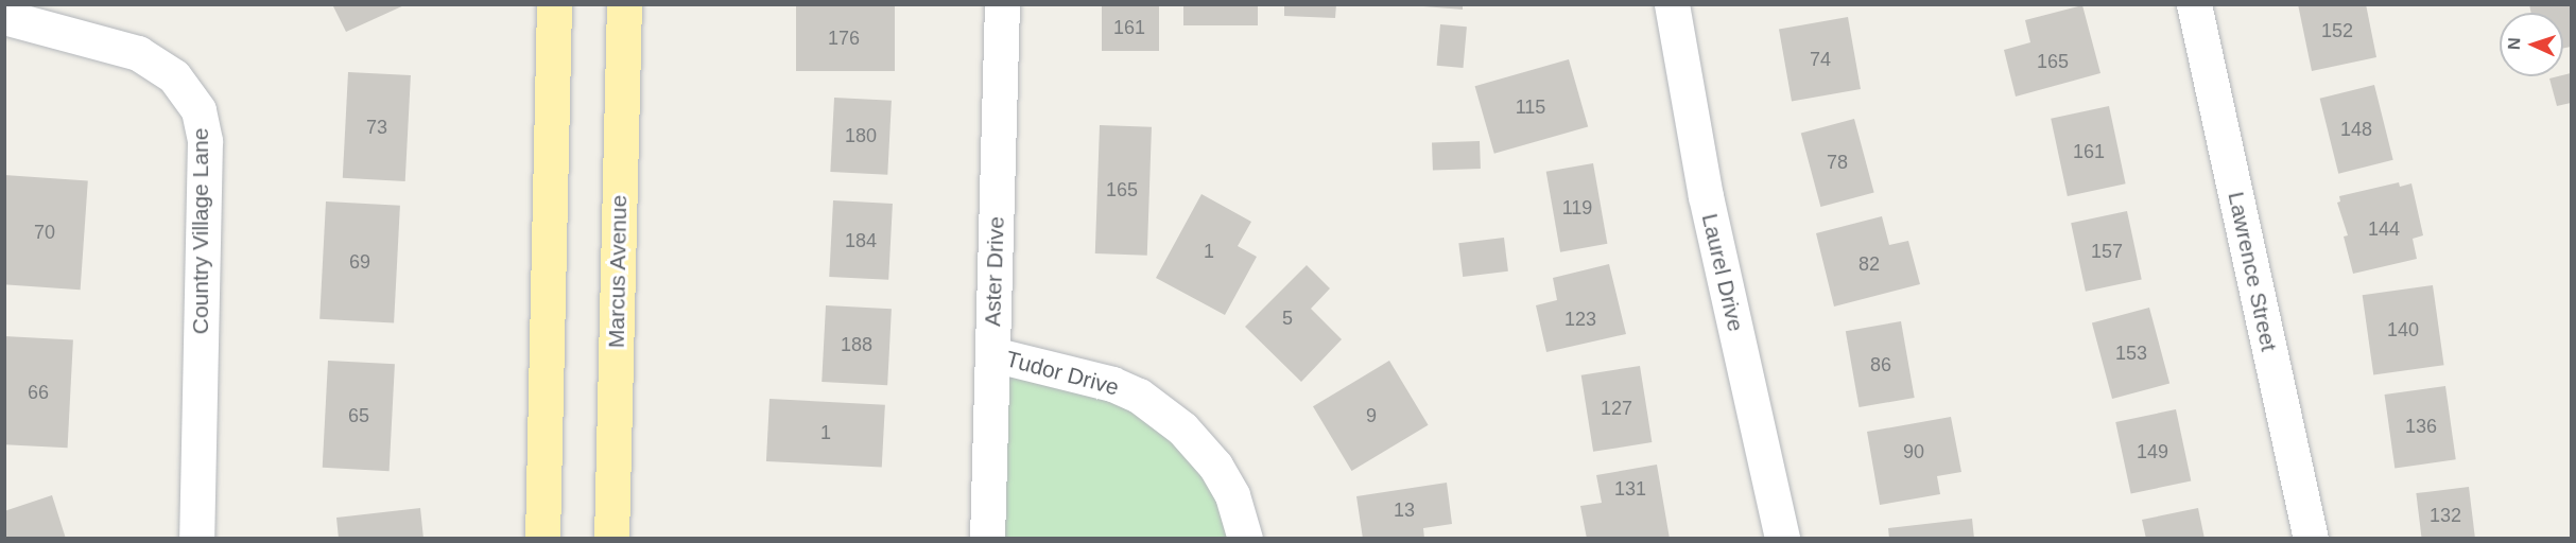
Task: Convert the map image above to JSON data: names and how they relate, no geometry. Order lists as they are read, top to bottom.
{
  "streets": {
    "main road": ["Marcus Avenue"],
    "street": [
      "Country Village Lane",
      "Aster Drive",
      "Lawrence Street",
      "Laurel Drive",
      "Tudor Drive"
    ]
  },
  "crossings": [
    ["Aster Drive", "Tudor Drive"]
  ],
  "house_numbers": [
    "161",
    "152",
    "176",
    "74",
    "165",
    "115",
    "73",
    "148",
    "180",
    "161",
    "78",
    "165",
    "119",
    "144",
    "70",
    "184",
    "1",
    "157",
    "69",
    "82",
    "5",
    "123",
    "140",
    "188",
    "153",
    "86",
    "66",
    "127",
    "65",
    "9",
    "136",
    "1",
    "90",
    "149",
    "131",
    "13",
    "132"
  ],
  "north": "left"
}
